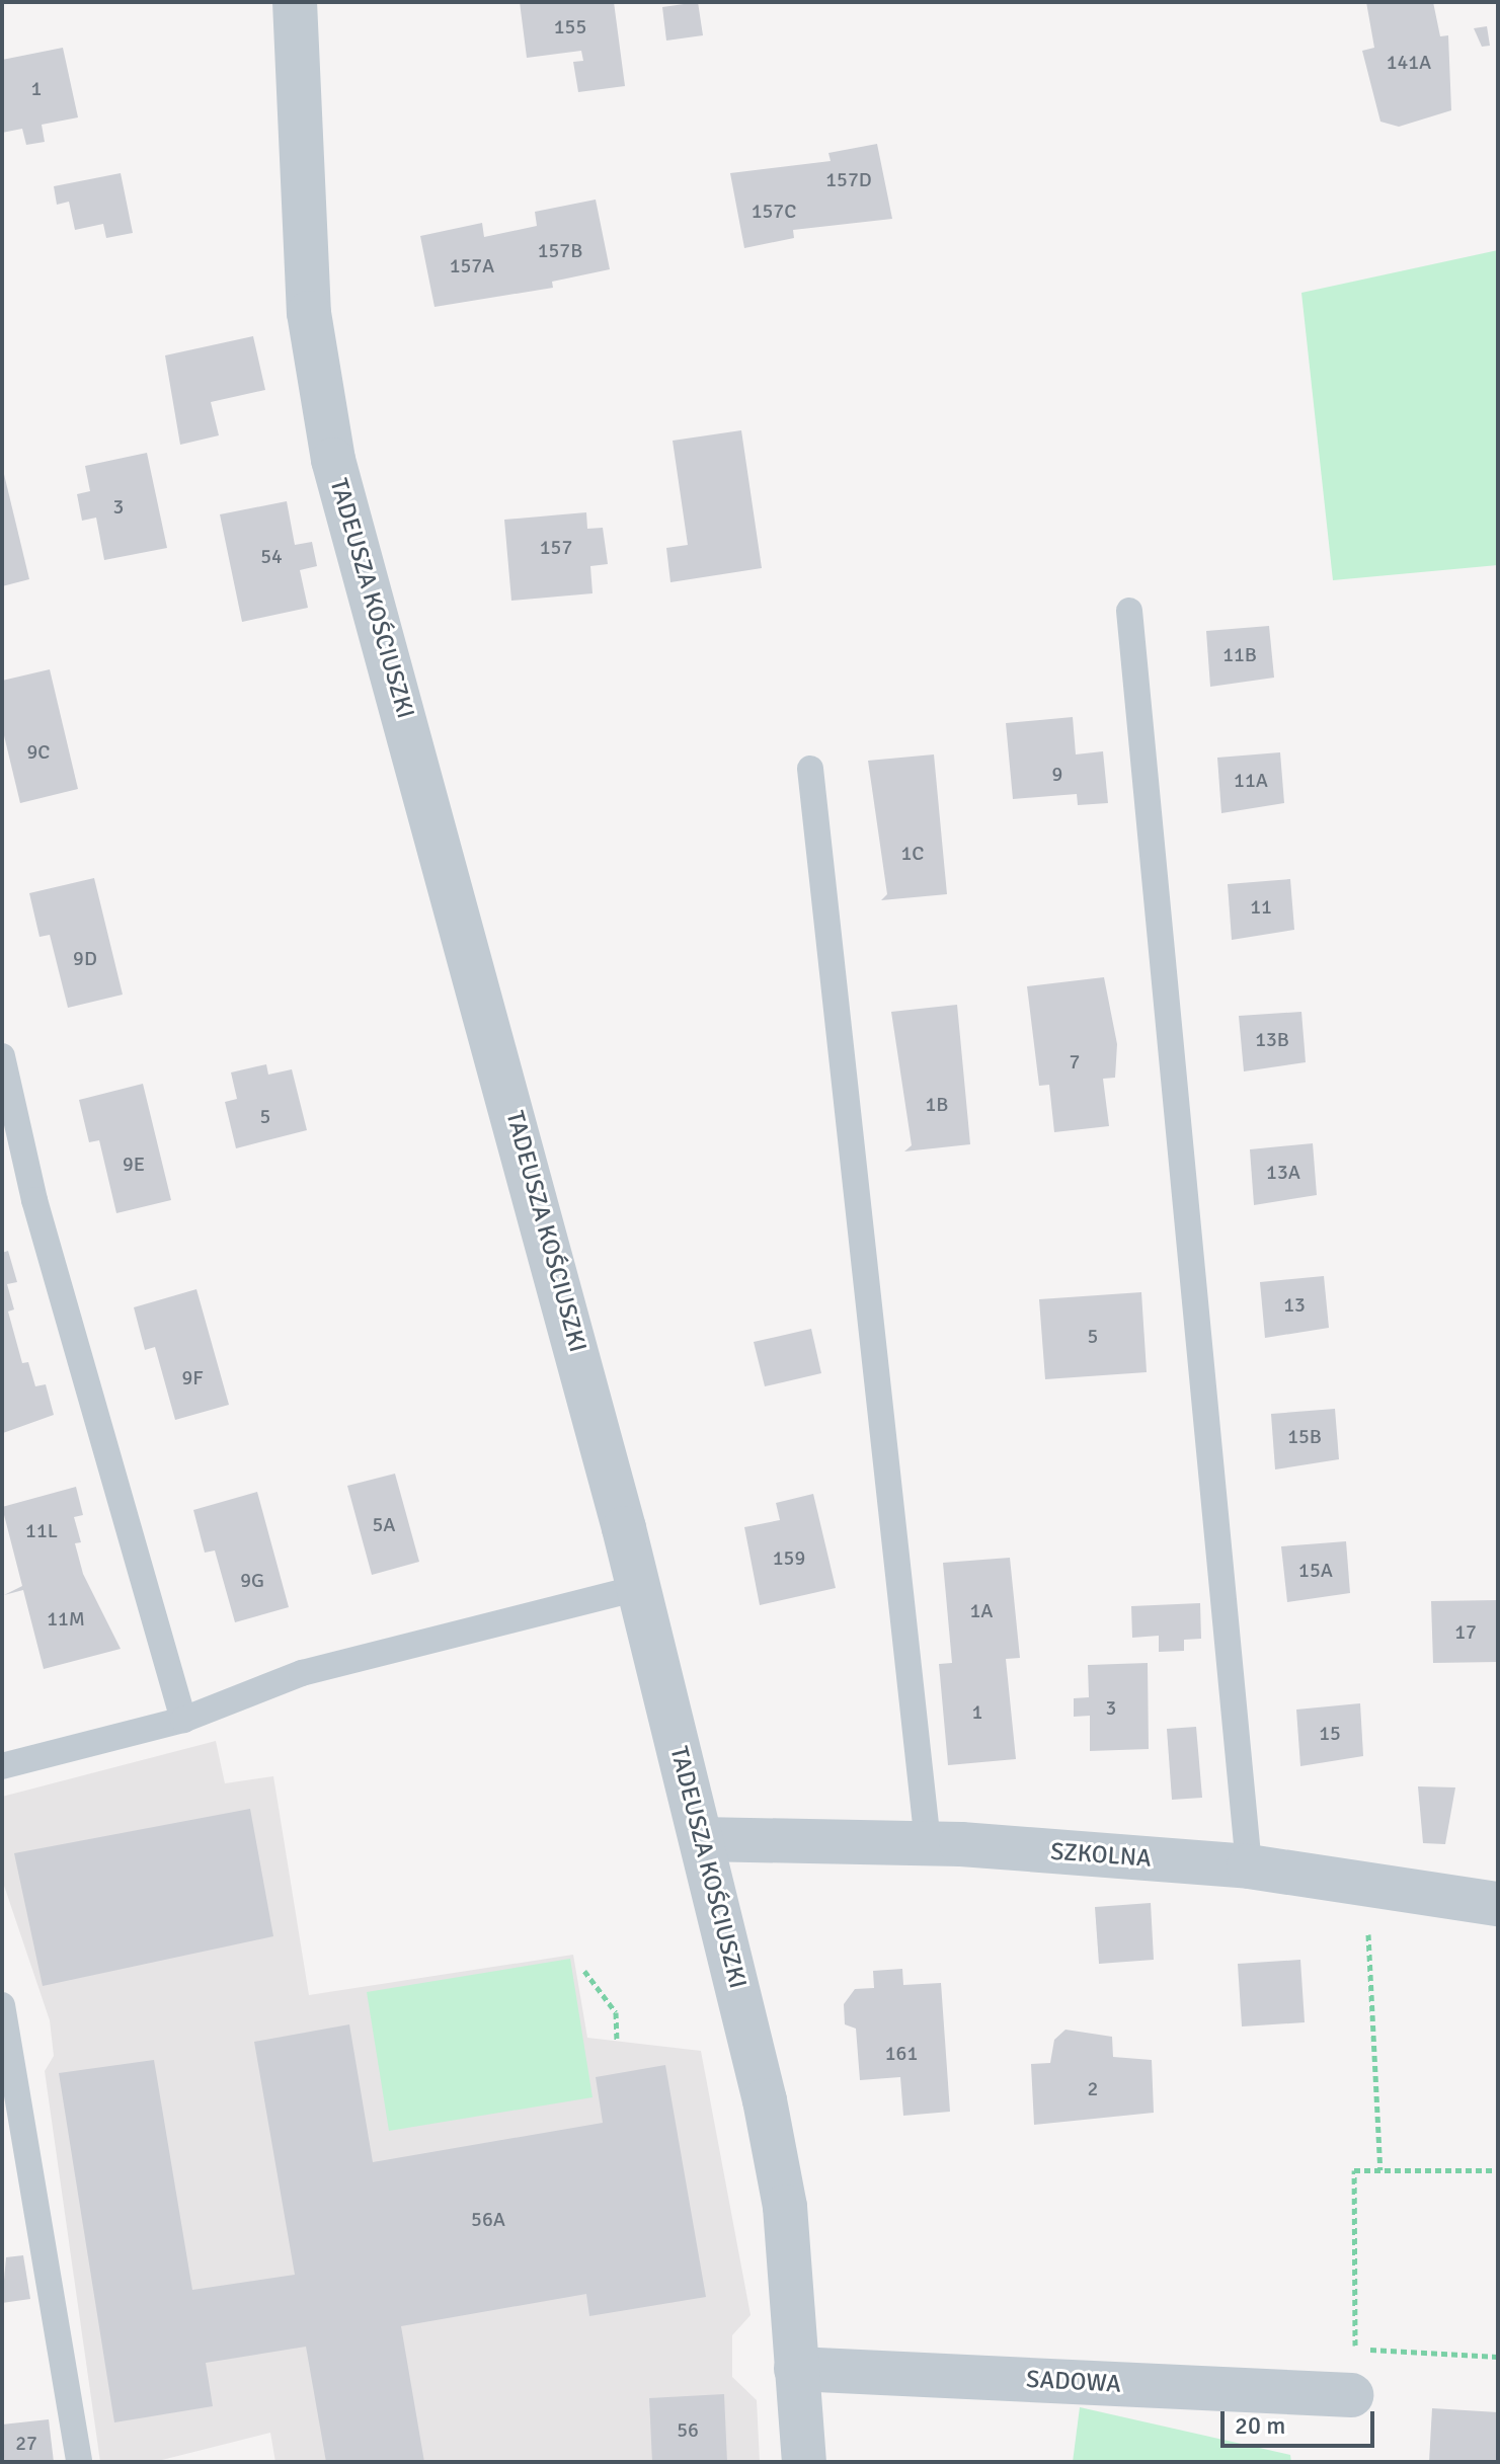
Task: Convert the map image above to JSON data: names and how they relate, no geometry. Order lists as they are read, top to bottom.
{
  "streets": {
    "street": ["TADEUSZA KOŚCIUSZKI", "SZKOLNA", "SADOWA"]
  },
  "crossings": [
    ["TADEUSZA KOŚCIUSZKI", "SZKOLNA"],
    ["TADEUSZA KOŚCIUSZKI", "SADOWA"]
  ],
  "house_numbers": [
    "155",
    "141A",
    "1",
    "157D",
    "157C",
    "157B",
    "157A",
    "3",
    "157",
    "54",
    "11B",
    "9C",
    "9",
    "11A",
    "1C",
    "11",
    "9D",
    "13B",
    "7",
    "1B",
    "5",
    "9E",
    "13A",
    "13",
    "5",
    "9F",
    "15B",
    "5A",
    "11L",
    "159",
    "15A",
    "9G",
    "1A",
    "11M",
    "17",
    "3",
    "1",
    "15",
    "161",
    "2",
    "56A",
    "56",
    "27"
  ],
  "scale_bar": "20 m"
}
